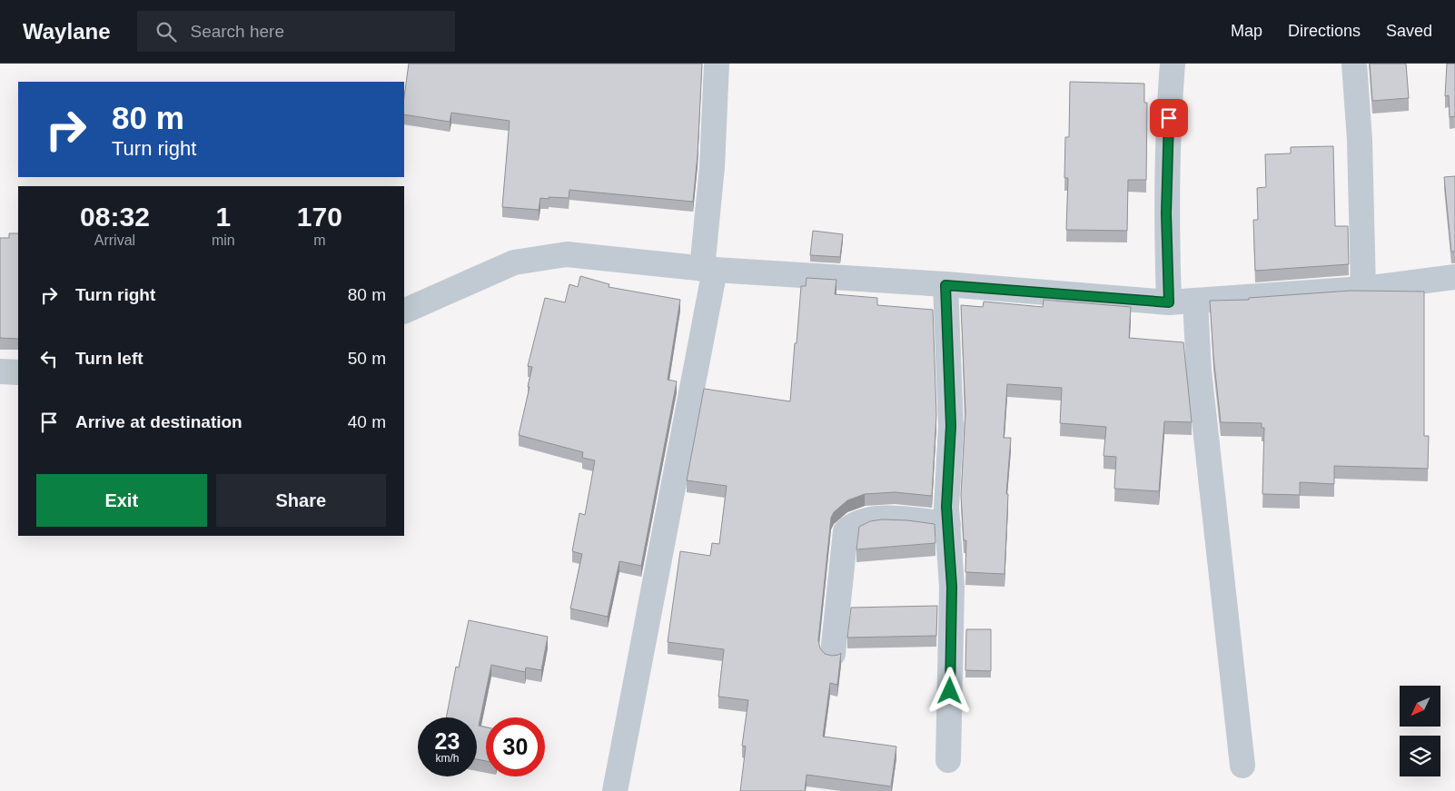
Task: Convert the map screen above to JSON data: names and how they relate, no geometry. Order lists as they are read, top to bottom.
{
  "north": "bottom left",
  "page": {
    "header": "Waylane",
    "search": "Search here",
    "nav": ["Map", "Directions", "Saved"],
    "turn": ["80 m", "Turn right"],
    "eta": [
      "08:32",
      "Arrival",
      "1",
      "min",
      "170",
      "m"
    ],
    "list": [
      {
        "name": "Turn right",
        "value": "80 m"
      },
      {
        "name": "Turn left",
        "value": "50 m"
      },
      {
        "name": "Arrive at destination",
        "value": "40 m"
      }
    ],
    "buttons": ["Exit", "Share"],
    "speed": "23 km/h",
    "limit": "30"
  }
}
